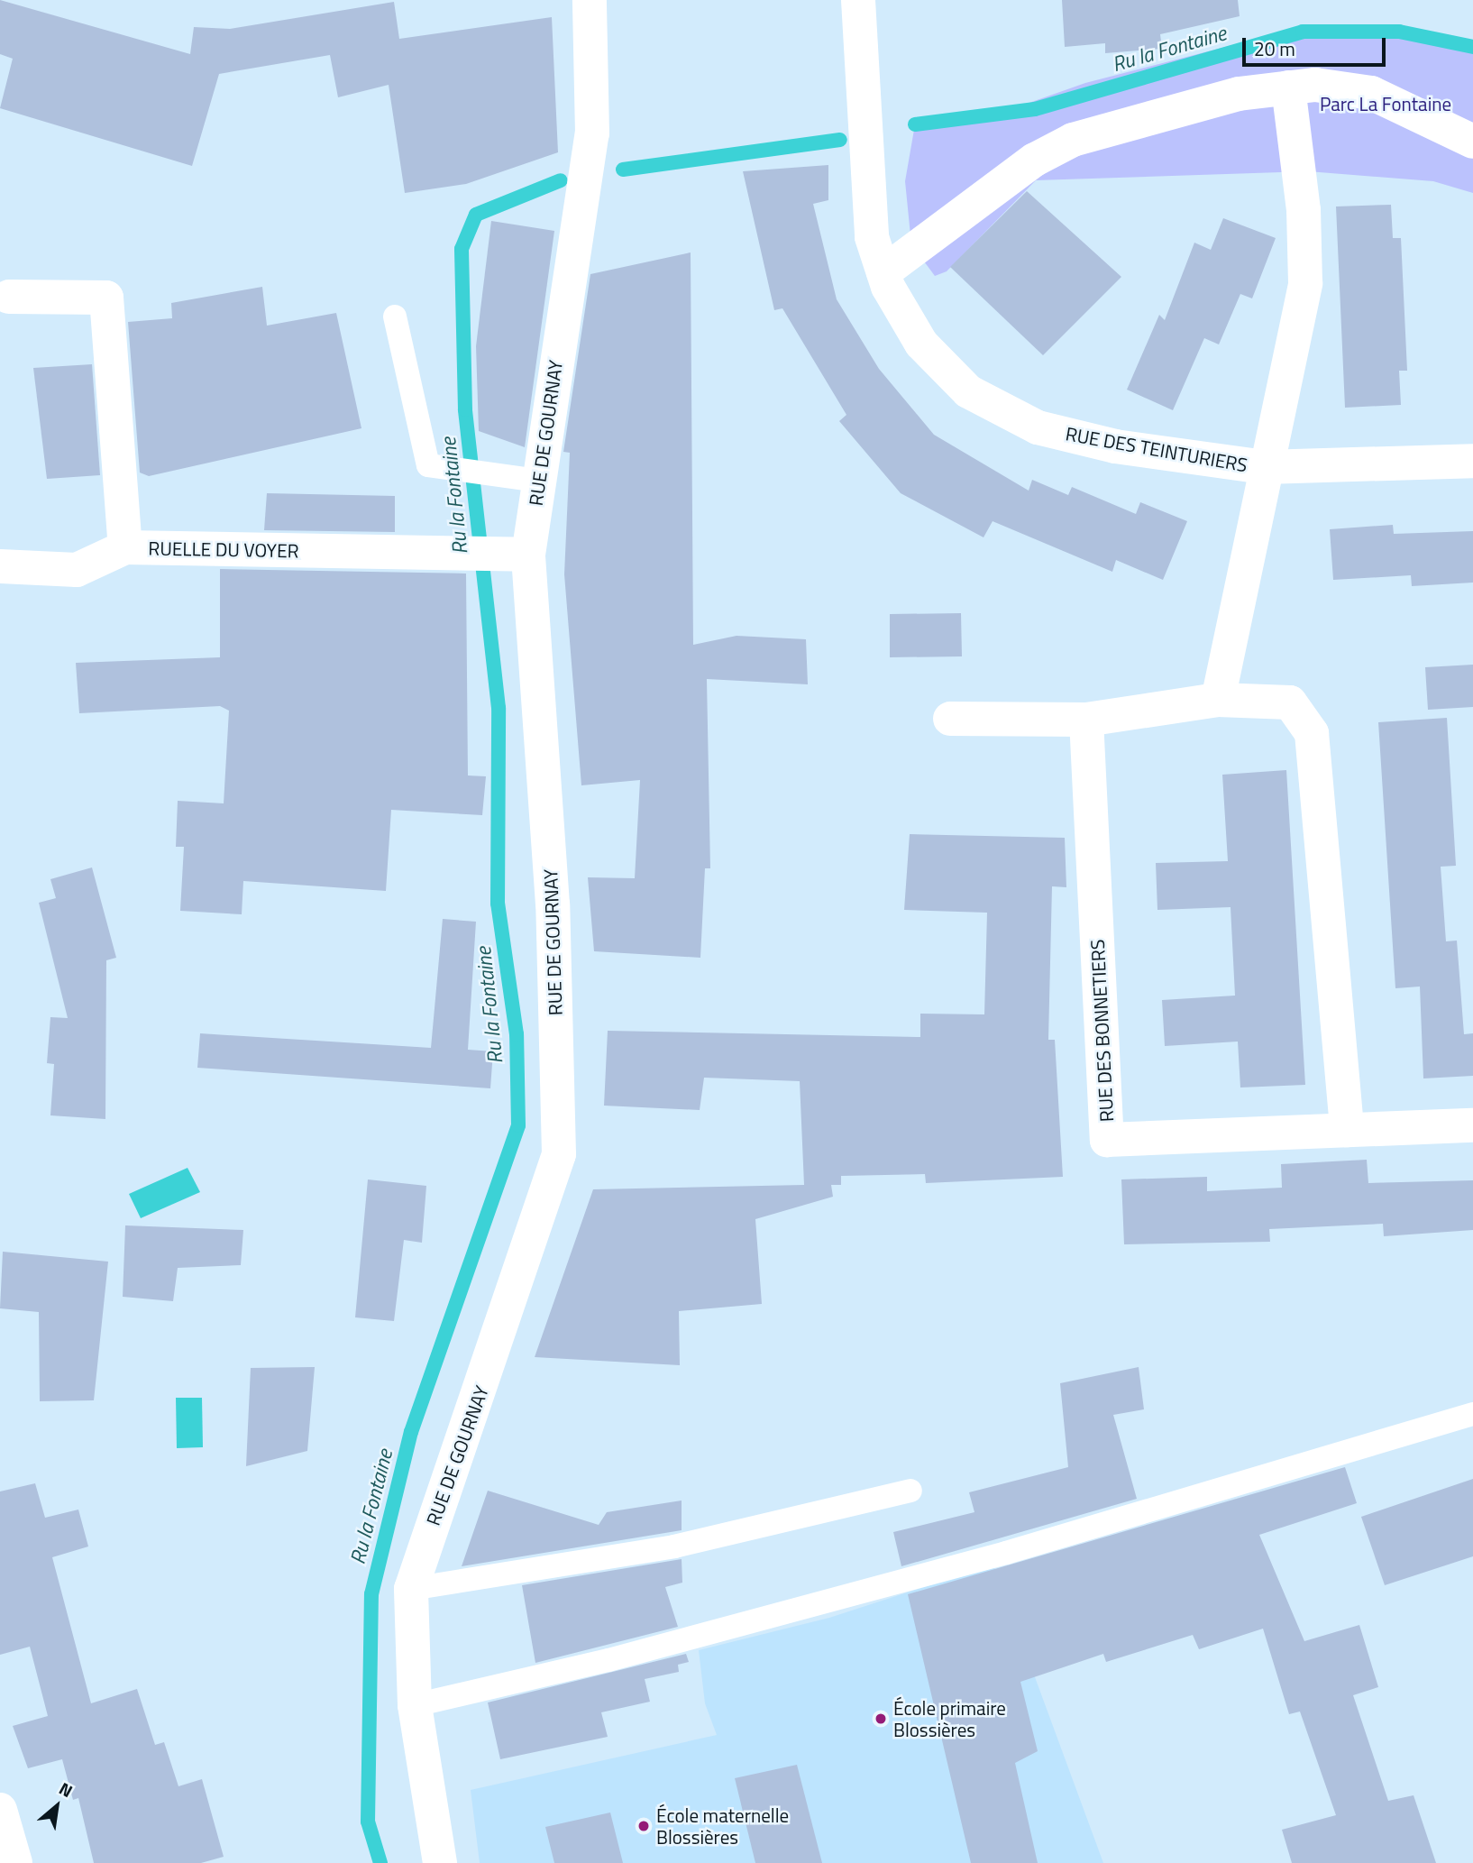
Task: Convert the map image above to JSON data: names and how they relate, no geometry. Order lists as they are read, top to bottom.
{
  "streets": {
    "street": [
      "RUE DE GOURNAY",
      "RUE DES TEINTURIERS",
      "RUELLE DU VOYER",
      "RUE DES BONNETIERS"
    ]
  },
  "crossings": [
    ["RUE DE GOURNAY", "RUELLE DU VOYER"]
  ],
  "water": ["Ru la Fontaine"],
  "parks": ["Parc La Fontaine"],
  "places": ["École primaire Blossières", "École maternelle Blossières"],
  "scale_bar": "20 m",
  "north": "top right"
}
